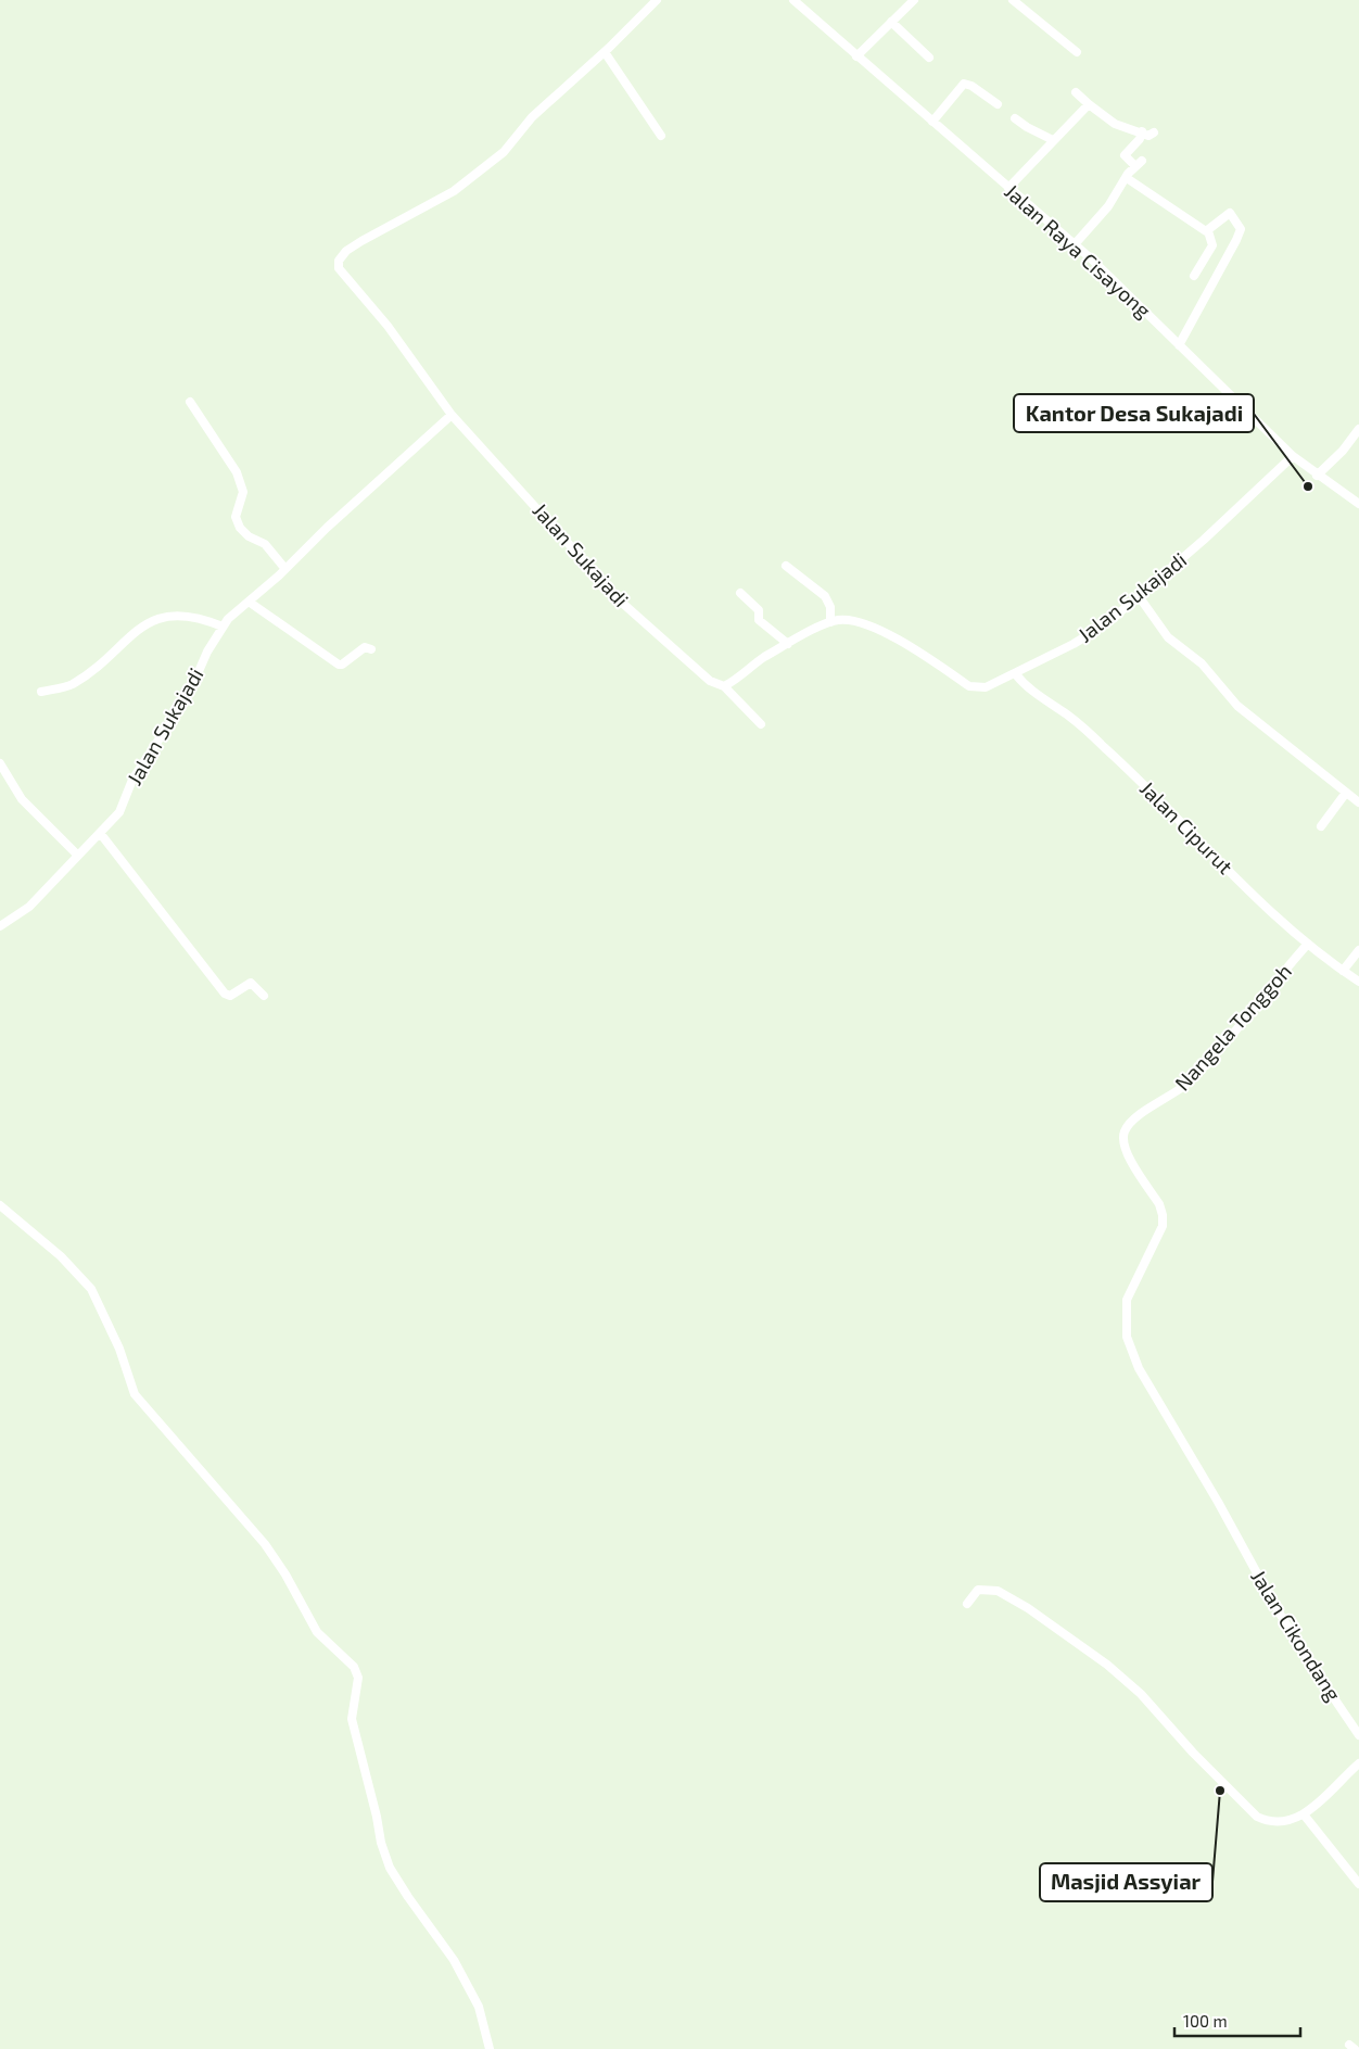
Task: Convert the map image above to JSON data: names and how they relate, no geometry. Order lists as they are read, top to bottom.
{
  "streets": {
    "street": [
      "Jalan Raya Cisayong",
      "Jalan Sukajadi",
      "Jalan Cipurut",
      "Nangela Tonggoh",
      "Jalan Cikondang"
    ]
  },
  "crossings": [
    ["Jalan Raya Cisayong", "Jalan Sukajadi"],
    ["Jalan Sukajadi", "Jalan Cipurut"],
    ["Jalan Cipurut", "Nangela Tonggoh"],
    ["Nangela Tonggoh", "Jalan Cikondang"]
  ],
  "places": ["Kantor Desa Sukajadi", "Masjid Assyiar"],
  "scale_bar": "100 m"
}
